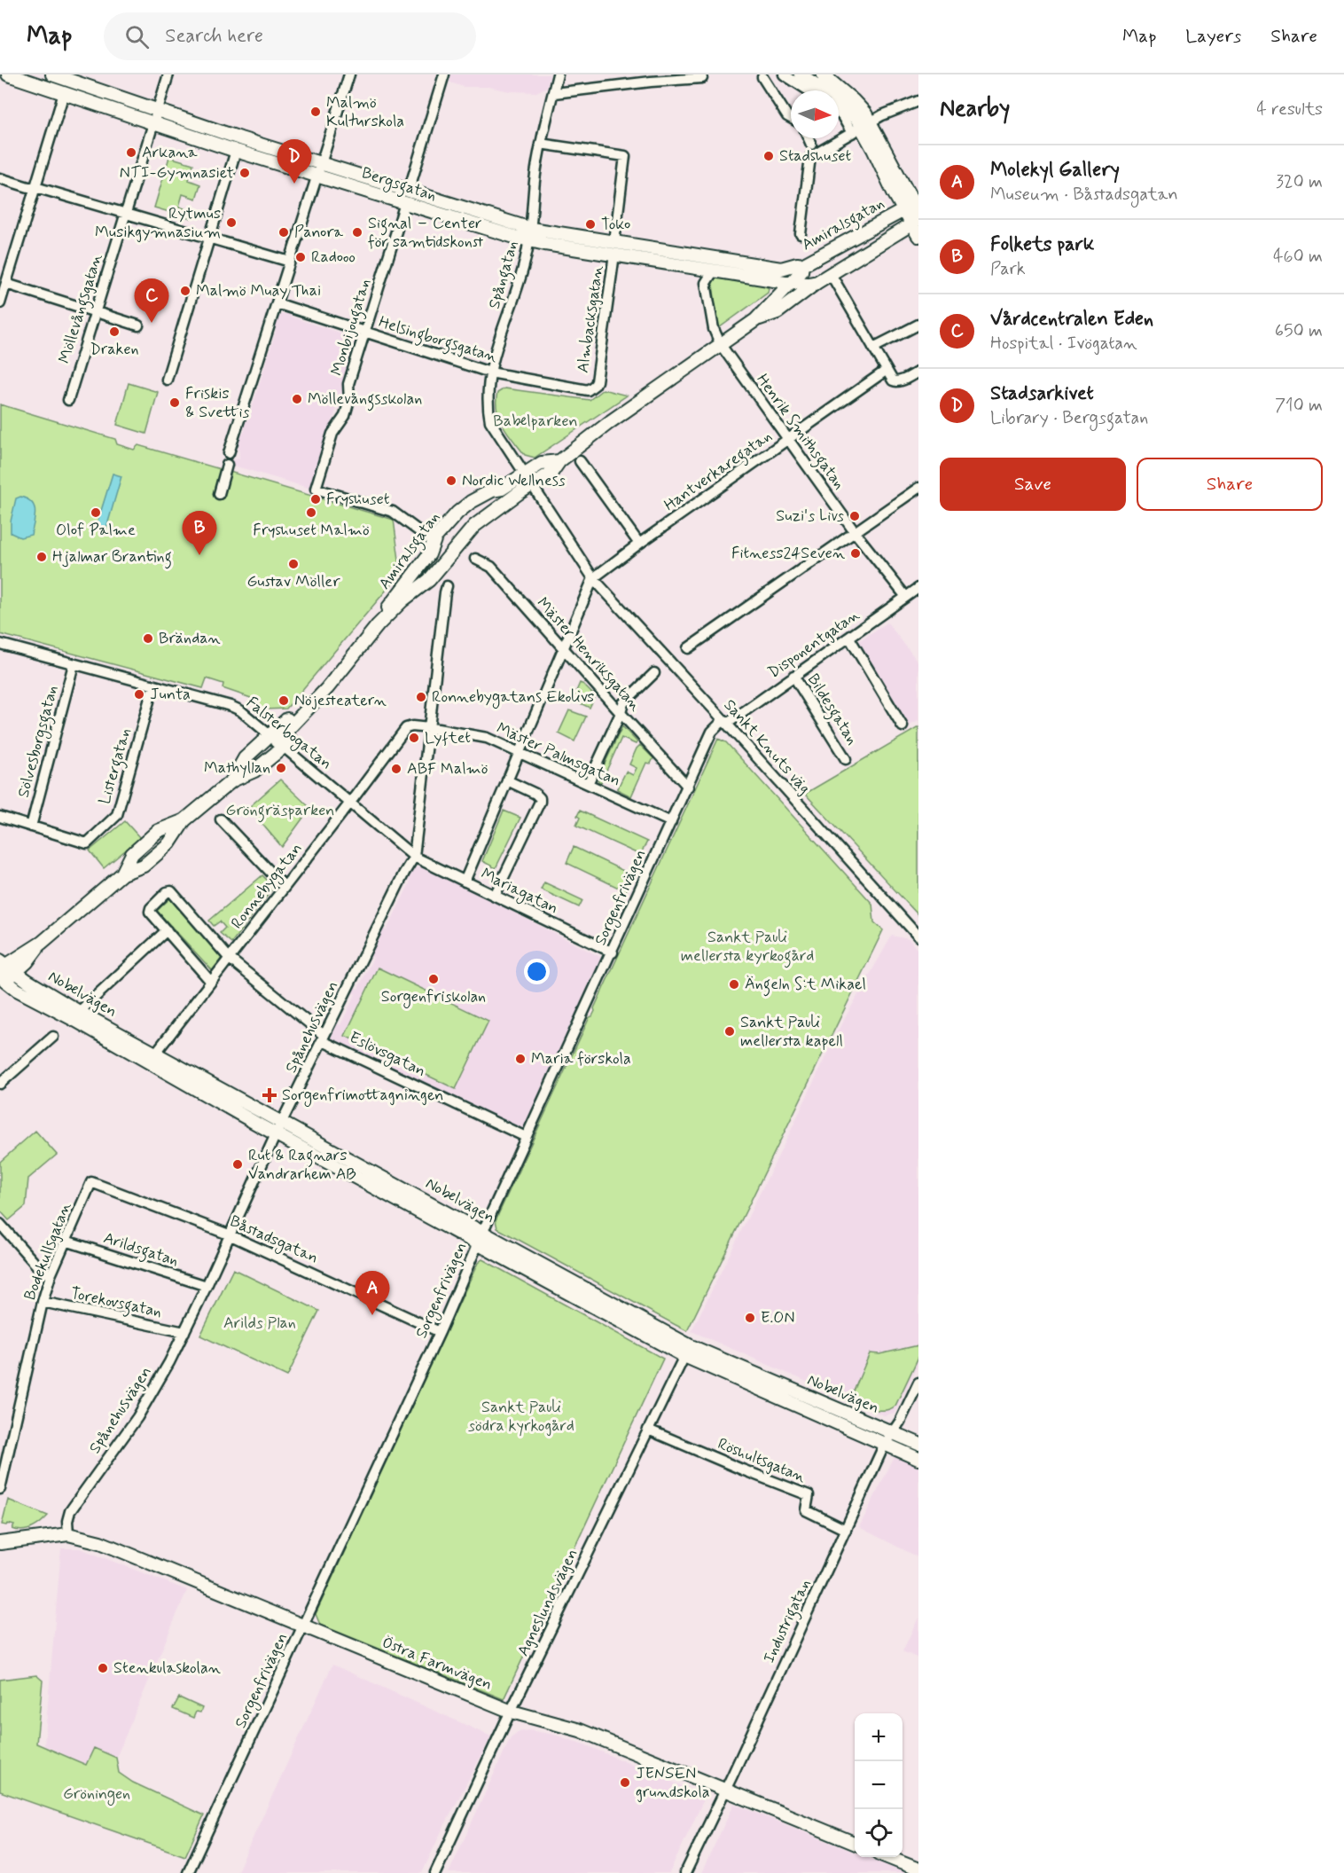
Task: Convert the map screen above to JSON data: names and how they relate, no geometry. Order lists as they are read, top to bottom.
{
  "streets": {
    "main road": [
      "Bergsgatan",
      "Amiralsgatan",
      "Nobelvägen",
      "Östra Farmvägen"
    ],
    "street": [
      "Spångatan",
      "Möllevångsgatan",
      "Almbacksgatan",
      "Monbijougatan",
      "Helsingborgsgatan",
      "Henrik Smithsgatan",
      "Hantverkaregatan",
      "Disponentgatan",
      "Mäster Henriksgatan",
      "Bildesgatan",
      "Falsterbogatan",
      "Sölvesborgsgatan",
      "Sankt Knuts väg",
      "Mäster Palmsgatan",
      "Listergatan",
      "Ronnebygatan",
      "Mariagatan",
      "Sorgenfrivägen",
      "Spånehusvägen",
      "Eslövsgatan",
      "Båstadsgatan",
      "Arildsgatan",
      "Bodekullsgatan",
      "Torekovsgatan",
      "Röshultsgatan",
      "Agneslundsvägen",
      "Industrigatan"
    ]
  },
  "crossings": [
    ["Bergsgatan", "Amiralsgatan"],
    ["Bergsgatan", "Spångatan"],
    ["Bergsgatan", "Möllevångsgatan"],
    ["Bergsgatan", "Almbacksgatan"],
    ["Bergsgatan", "Monbijougatan"],
    ["Bergsgatan", "Henrik Smithsgatan"],
    ["Amiralsgatan", "Spångatan"],
    ["Amiralsgatan", "Monbijougatan"],
    ["Amiralsgatan", "Henrik Smithsgatan"],
    ["Amiralsgatan", "Falsterbogatan"],
    ["Amiralsgatan", "Sankt Knuts väg"],
    ["Amiralsgatan", "Nobelvägen"],
    ["Spångatan", "Almbacksgatan"],
    ["Spångatan", "Helsingborgsgatan"],
    ["Spångatan", "Sankt Knuts väg"],
    ["Almbacksgatan", "Helsingborgsgatan"],
    ["Monbijougatan", "Helsingborgsgatan"],
    ["Henrik Smithsgatan", "Hantverkaregatan"],
    ["Henrik Smithsgatan", "Disponentgatan"],
    ["Hantverkaregatan", "Sankt Knuts väg"],
    ["Disponentgatan", "Bildesgatan"],
    ["Disponentgatan", "Sankt Knuts väg"],
    ["Disponentgatan", "Sorgenfrivägen"],
    ["Mäster Henriksgatan", "Sorgenfrivägen"],
    ["Falsterbogatan", "Sölvesborgsgatan"],
    ["Falsterbogatan", "Listergatan"],
    ["Falsterbogatan", "Ronnebygatan"],
    ["Falsterbogatan", "Mariagatan"],
    ["Falsterbogatan", "Spånehusvägen"],
    ["Sölvesborgsgatan", "Listergatan"],
    ["Sankt Knuts väg", "Sorgenfrivägen"],
    ["Mäster Palmsgatan", "Ronnebygatan"],
    ["Mäster Palmsgatan", "Sorgenfrivägen"],
    ["Mäster Palmsgatan", "Spånehusvägen"],
    ["Ronnebygatan", "Nobelvägen"],
    ["Ronnebygatan", "Spånehusvägen"],
    ["Ronnebygatan", "Eslövsgatan"],
    ["Mariagatan", "Sorgenfrivägen"],
    ["Mariagatan", "Spånehusvägen"],
    ["Sorgenfrivägen", "Nobelvägen"],
    ["Sorgenfrivägen", "Eslövsgatan"],
    ["Sorgenfrivägen", "Båstadsgatan"],
    ["Sorgenfrivägen", "Östra Farmvägen"],
    ["Nobelvägen", "Spånehusvägen"],
    ["Nobelvägen", "Agneslundsvägen"],
    ["Nobelvägen", "Industrigatan"],
    ["Spånehusvägen", "Eslövsgatan"],
    ["Spånehusvägen", "Båstadsgatan"],
    ["Spånehusvägen", "Arildsgatan"],
    ["Spånehusvägen", "Torekovsgatan"],
    ["Spånehusvägen", "Östra Farmvägen"],
    ["Båstadsgatan", "Bodekullsgatan"],
    ["Arildsgatan", "Bodekullsgatan"],
    ["Bodekullsgatan", "Torekovsgatan"],
    ["Röshultsgatan", "Agneslundsvägen"],
    ["Röshultsgatan", "Industrigatan"],
    ["Agneslundsvägen", "Östra Farmvägen"],
    ["Industrigatan", "Östra Farmvägen"]
  ],
  "parks": [
    "Babelparken",
    "Gröngräsparken",
    "Sankt Pauli mellersta kyrkogård",
    "Arilds Plan",
    "Sankt Pauli södra kyrkogård",
    "Gröningen"
  ],
  "places": {
    "other": [
      "Malmö Kulturskola",
      "Arkana",
      "Stadshuset",
      "NTI-Gymnasiet",
      "Rytmus Musikgymnasium",
      "Toko",
      "Panora",
      "Signal – Center för samtidskonst",
      "Radooo",
      "Malmö Muay Thai",
      "Draken",
      "Möllevångsskolan",
      "Friskis & Svettis",
      "Nordic Wellness",
      "Fryshuset",
      "Olof Palme",
      "Fryshuset Malmö",
      "Suzi's Livs",
      "Fitness24Seven",
      "Hjalmar Branting",
      "Gustav Möller",
      "Brändan",
      "Junta",
      "Ronnebygatans Ekolivs",
      "Nöjesteatern",
      "Lyftet",
      "Mathyllan",
      "ABF Malmö",
      "Sorgenfriskolan",
      "Ängeln S:t Mikael",
      "Sankt Pauli mellersta kapell",
      "Maria förskola",
      "Rut & Ragnars Vandrarhem AB",
      "E.ON",
      "Stenkulaskolan",
      "JENSEN grundskola"
    ],
    "health": ["Sorgenfrimottagningen"]
  },
  "north": "right",
  "page": {
    "header": "Map",
    "search": "Search here",
    "nav": ["Map", "Layers", "Share"],
    "heading": ["Nearby", "4 results"],
    "pins": [
      "D",
      "C",
      "B",
      "A"
    ],
    "list": [
      {
        "mark": "A",
        "name": "Molekyl Gallery",
        "note": "Museum · Båstadsgatan",
        "value": "320 m"
      },
      {
        "mark": "B",
        "name": "Folkets park",
        "note": "Park",
        "value": "460 m"
      },
      {
        "mark": "C",
        "name": "Vårdcentralen Eden",
        "note": "Hospital · Ivögatan",
        "value": "650 m"
      },
      {
        "mark": "D",
        "name": "Stadsarkivet",
        "note": "Library · Bergsgatan",
        "value": "710 m"
      }
    ],
    "buttons": ["Save", "Share"],
    "map_buttons": ["+", "−"]
  }
}
